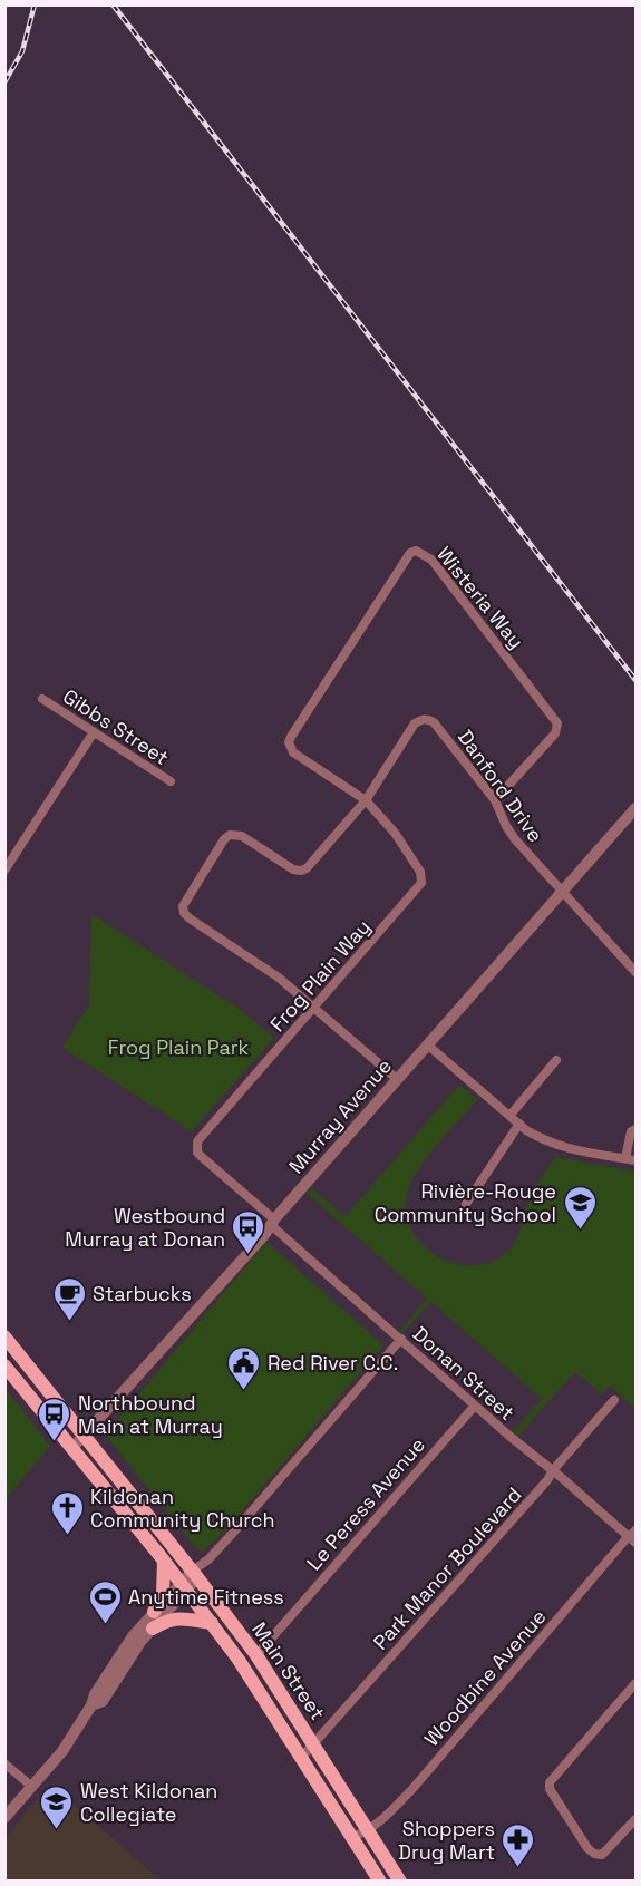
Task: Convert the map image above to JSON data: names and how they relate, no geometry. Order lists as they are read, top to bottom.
{
  "streets": {
    "main road": ["Main Street"],
    "street": [
      "Wisteria Way",
      "Gibbs Street",
      "Danford Drive",
      "Frog Plain Way",
      "Murray Avenue",
      "Donan Street",
      "Le Peress Avenue",
      "Park Manor Boulevard",
      "Woodbine Avenue"
    ]
  },
  "crossings": [
    ["Wisteria Way", "Danford Drive"],
    ["Wisteria Way", "Frog Plain Way"],
    ["Danford Drive", "Frog Plain Way"],
    ["Danford Drive", "Murray Avenue"],
    ["Frog Plain Way", "Murray Avenue"],
    ["Frog Plain Way", "Donan Street"],
    ["Murray Avenue", "Donan Street"],
    ["Murray Avenue", "Main Street"],
    ["Donan Street", "Le Peress Avenue"],
    ["Donan Street", "Park Manor Boulevard"],
    ["Donan Street", "Woodbine Avenue"],
    ["Le Peress Avenue", "Main Street"],
    ["Park Manor Boulevard", "Main Street"],
    ["Main Street", "Woodbine Avenue"]
  ],
  "parks": ["Frog Plain Park"],
  "places": {
    "school or university": ["Rivière-Rouge Community School", "West Kildonan Collegiate"],
    "bus stop": ["Westbound Murray at Donan", "Northbound Main at Murray"],
    "cafe": ["Starbucks"],
    "public building": ["Red River C.C."],
    "church": ["Kildonan Community Church"],
    "sports": ["Anytime Fitness"],
    "pharmacy": ["Shoppers Drug Mart"]
  }
}
